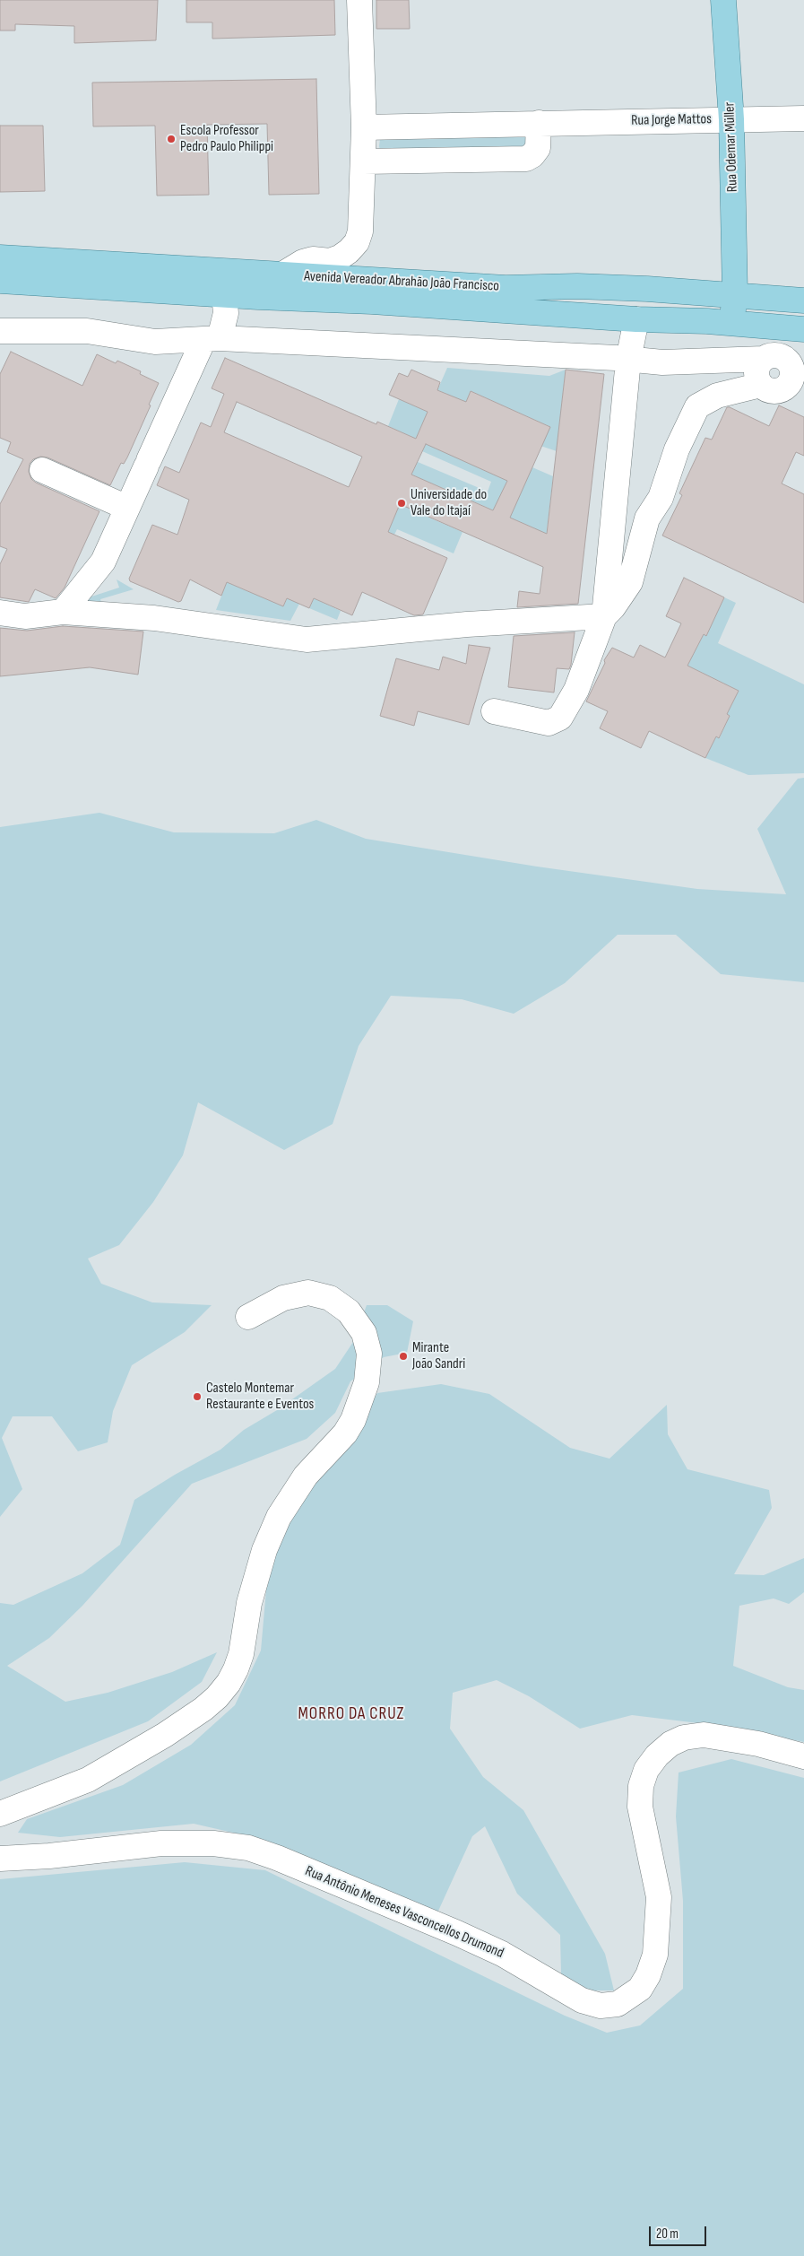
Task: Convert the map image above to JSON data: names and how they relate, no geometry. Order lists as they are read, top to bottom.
{
  "streets": {
    "main road": ["Rua Odemar Müller", "Avenida Vereador Abrahão João Francisco"],
    "street": ["Rua Jorge Mattos", "Rua Antônio Meneses Vasconcellos Drumond"]
  },
  "crossings": [
    ["Rua Jorge Mattos", "Rua Odemar Müller"],
    ["Rua Odemar Müller", "Avenida Vereador Abrahão João Francisco"]
  ],
  "districts": ["MORRO DA CRUZ"],
  "places": [
    "Escola Professor Pedro Paulo Philippi",
    "Universidade do Vale do Itajaí",
    "Mirante João Sandri",
    "Castelo Montemar Restaurante e Eventos"
  ],
  "scale_bar": "20 m"
}
